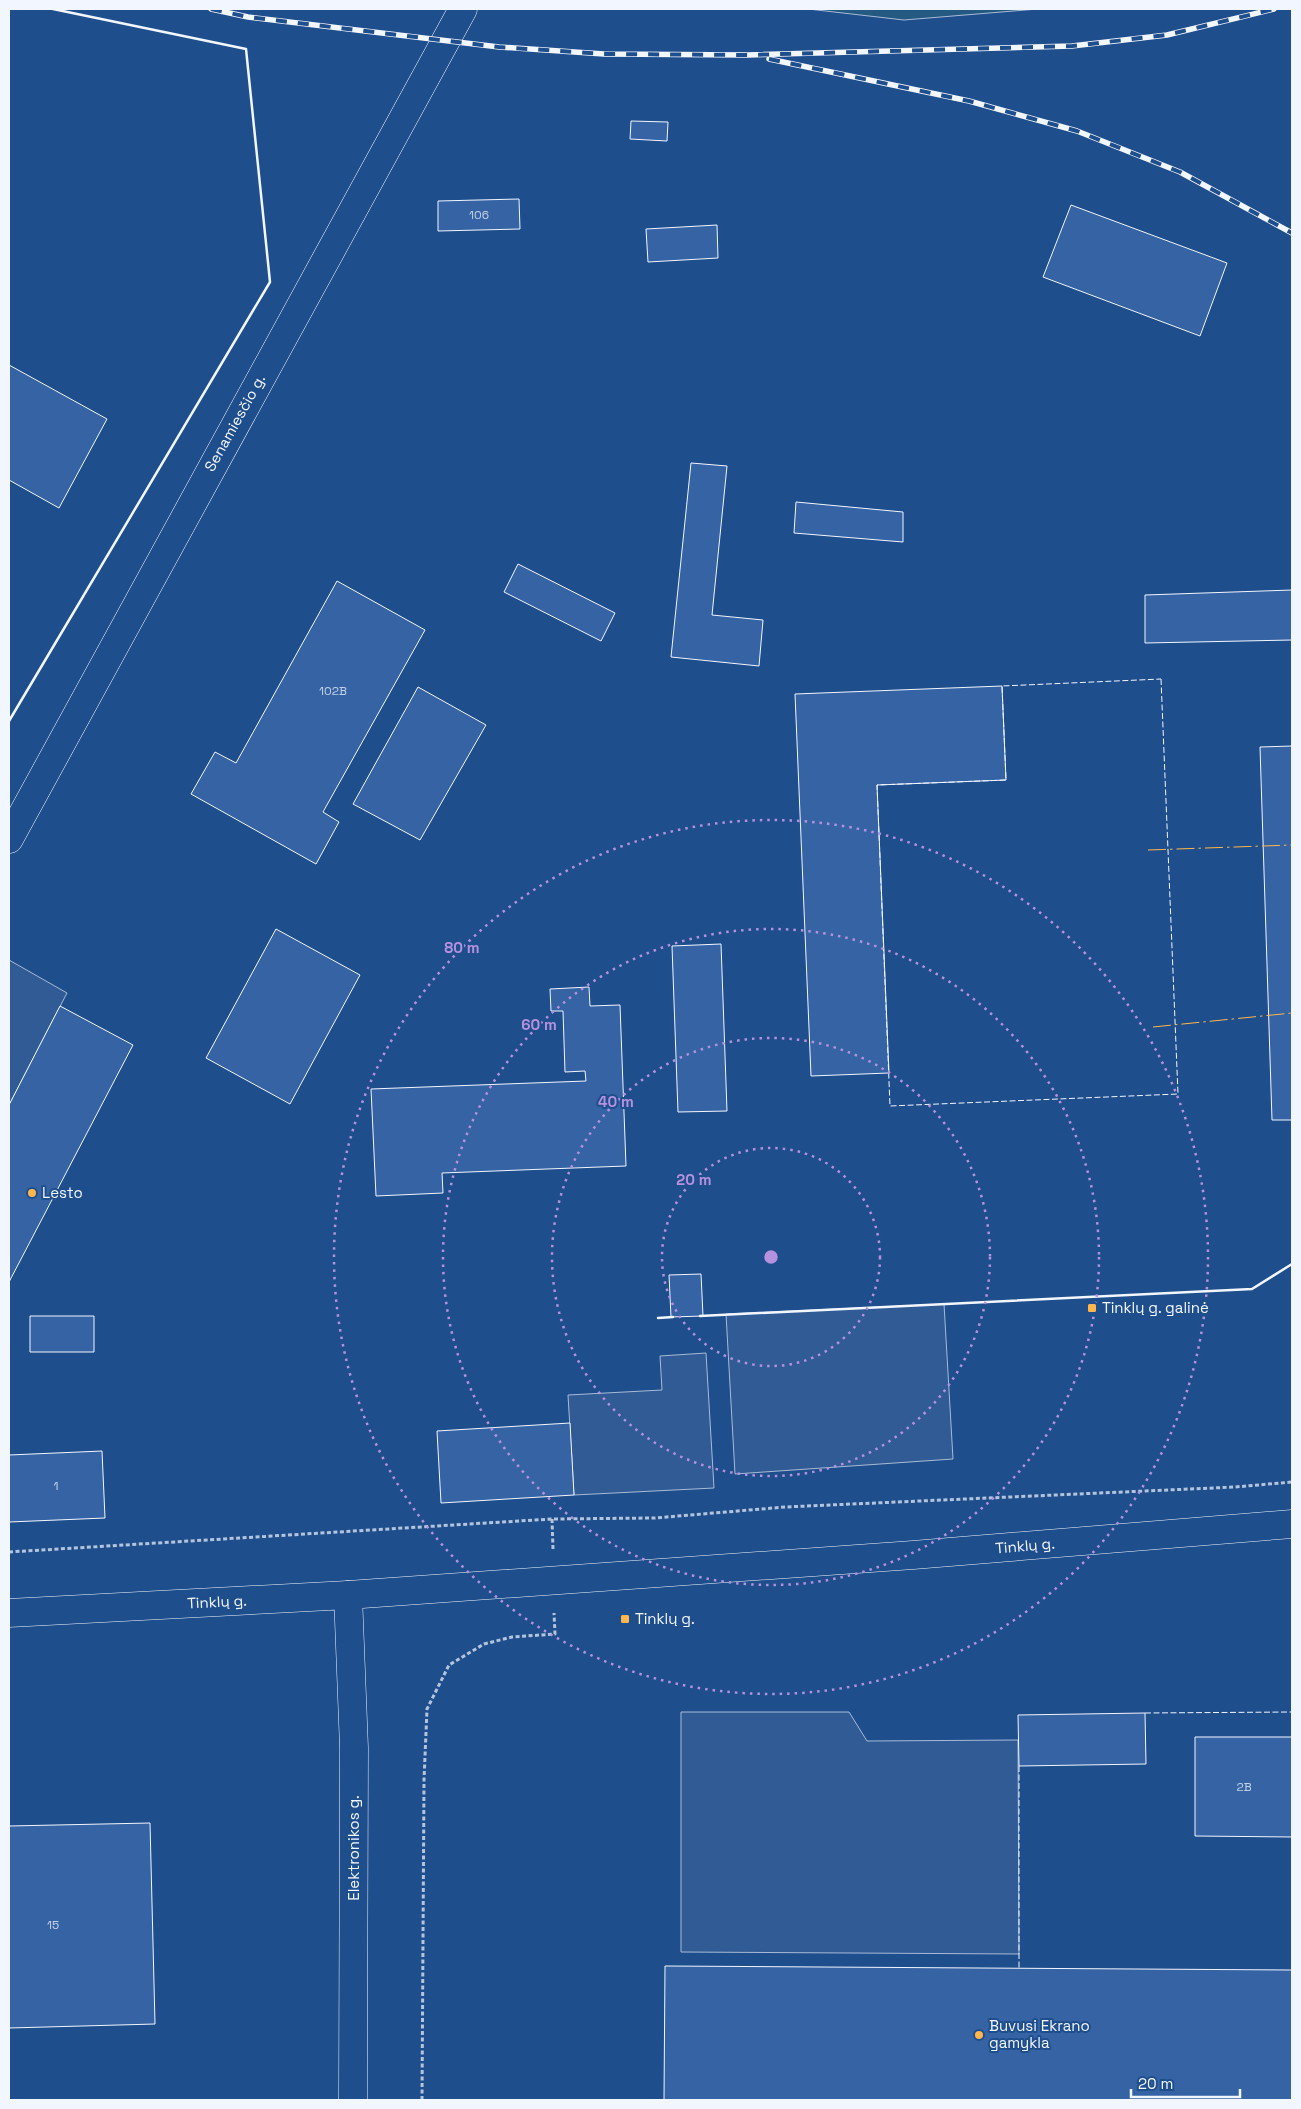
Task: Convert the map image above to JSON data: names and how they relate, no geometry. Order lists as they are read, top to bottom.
{
  "streets": {
    "main road": ["Senamiesčio g.", "Tinklų g.", "Elektronikos g."]
  },
  "crossings": [
    ["Tinklų g.", "Elektronikos g."]
  ],
  "places": {
    "other": ["Lesto", "Buvusi Ekrano gamykla"],
    "transit": ["Tinklų g. galinė", "Tinklų g."]
  },
  "house_numbers": [
    "106",
    "102B",
    "1",
    "2B",
    "15"
  ],
  "scale_bar": "20 m",
  "rings": [
    "80 m",
    "60 m",
    "40 m",
    "20 m"
  ]
}
